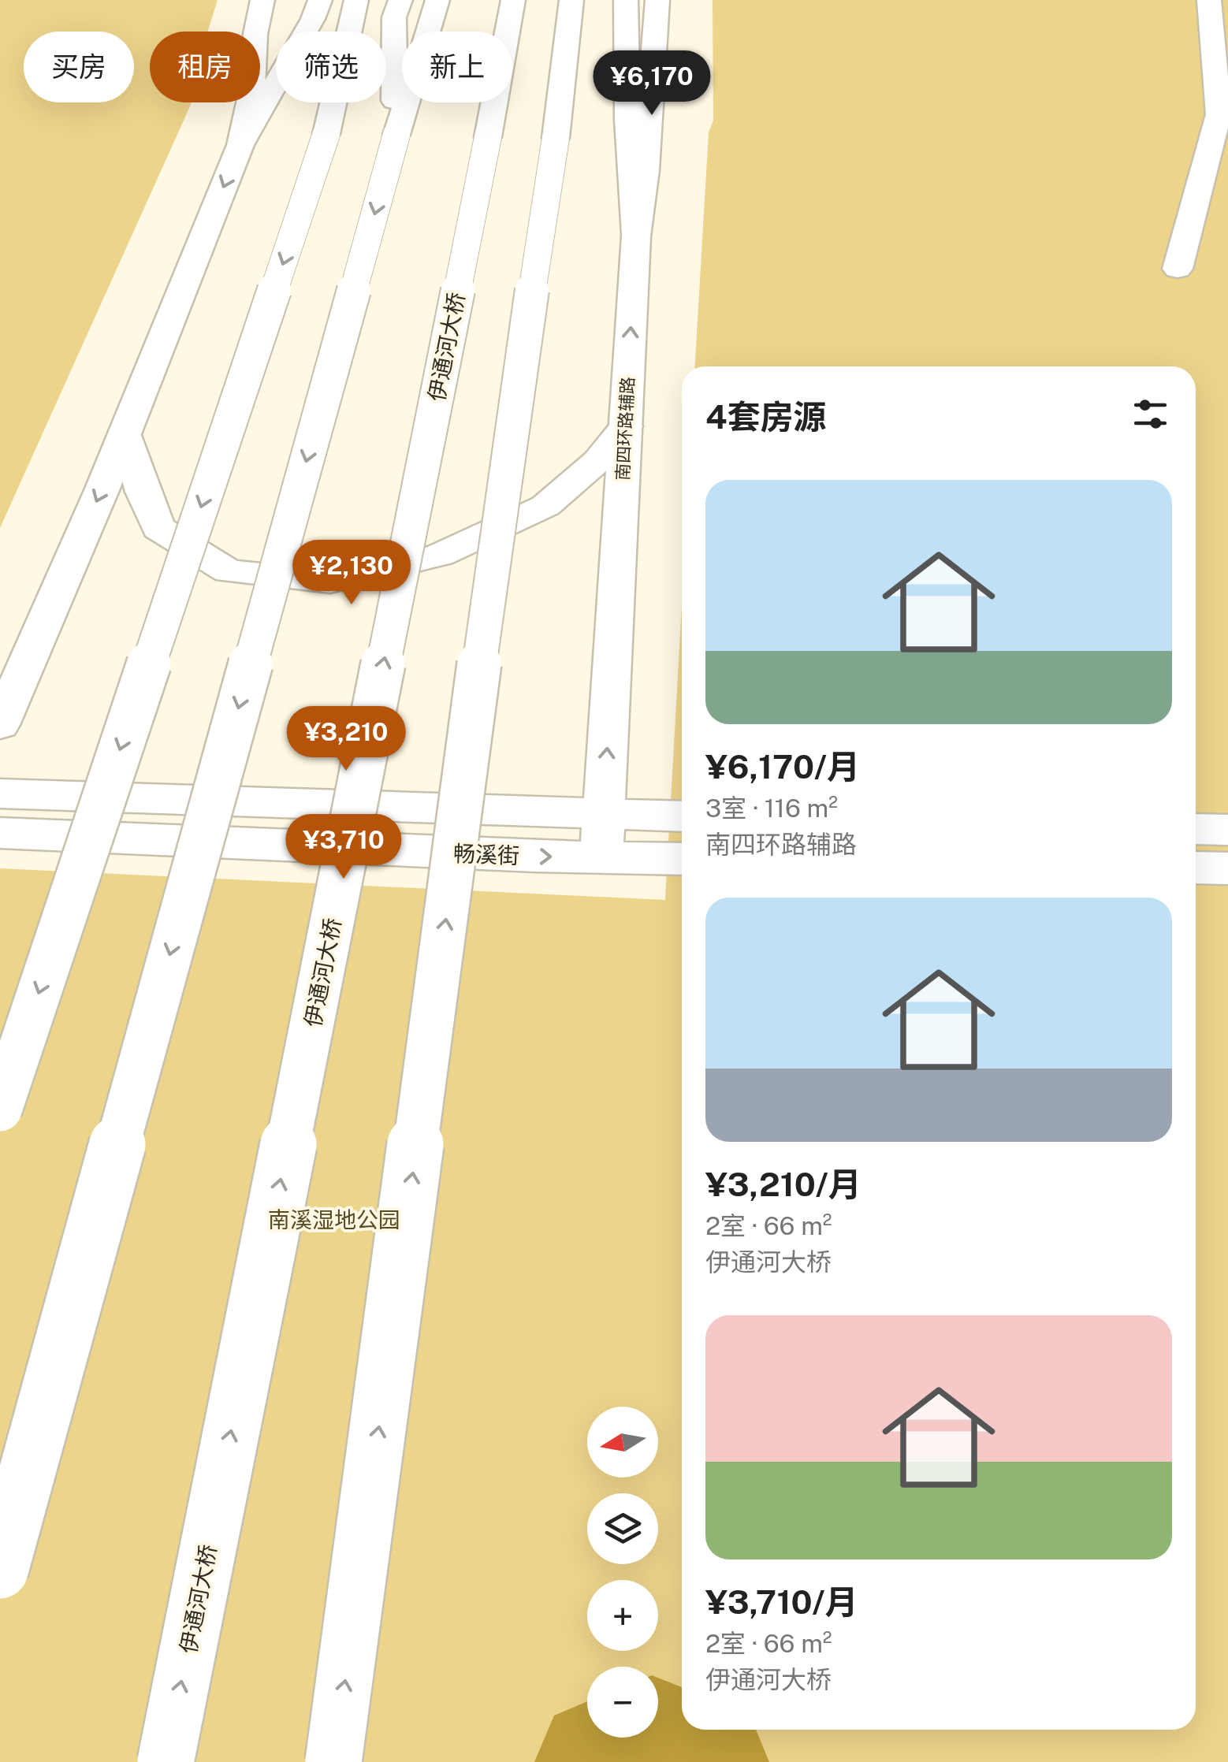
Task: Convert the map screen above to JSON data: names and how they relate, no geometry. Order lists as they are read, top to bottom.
{
  "streets": {
    "main road": ["伊通河大桥", "南四环路辅路", "畅溪街"]
  },
  "crossings": [
    ["南四环路辅路", "畅溪街"]
  ],
  "parks": ["南溪湿地公园"],
  "north": "left",
  "page": {
    "chip": [
      "买房",
      "租房",
      "筛选",
      "新上"
    ],
    "price": [
      "¥6,170",
      "¥2,130",
      "¥3,210",
      "¥3,710"
    ],
    "heading": "4套房源",
    "list": [
      {
        "name": "¥6,170/月",
        "note": "3室 · 116 m² · 南四环路辅路"
      },
      {
        "name": "¥3,210/月",
        "note": "2室 · 66 m² · 伊通河大桥"
      },
      {
        "name": "¥3,710/月",
        "note": "2室 · 66 m² · 伊通河大桥"
      }
    ],
    "map_buttons": ["+", "−"]
  }
}
